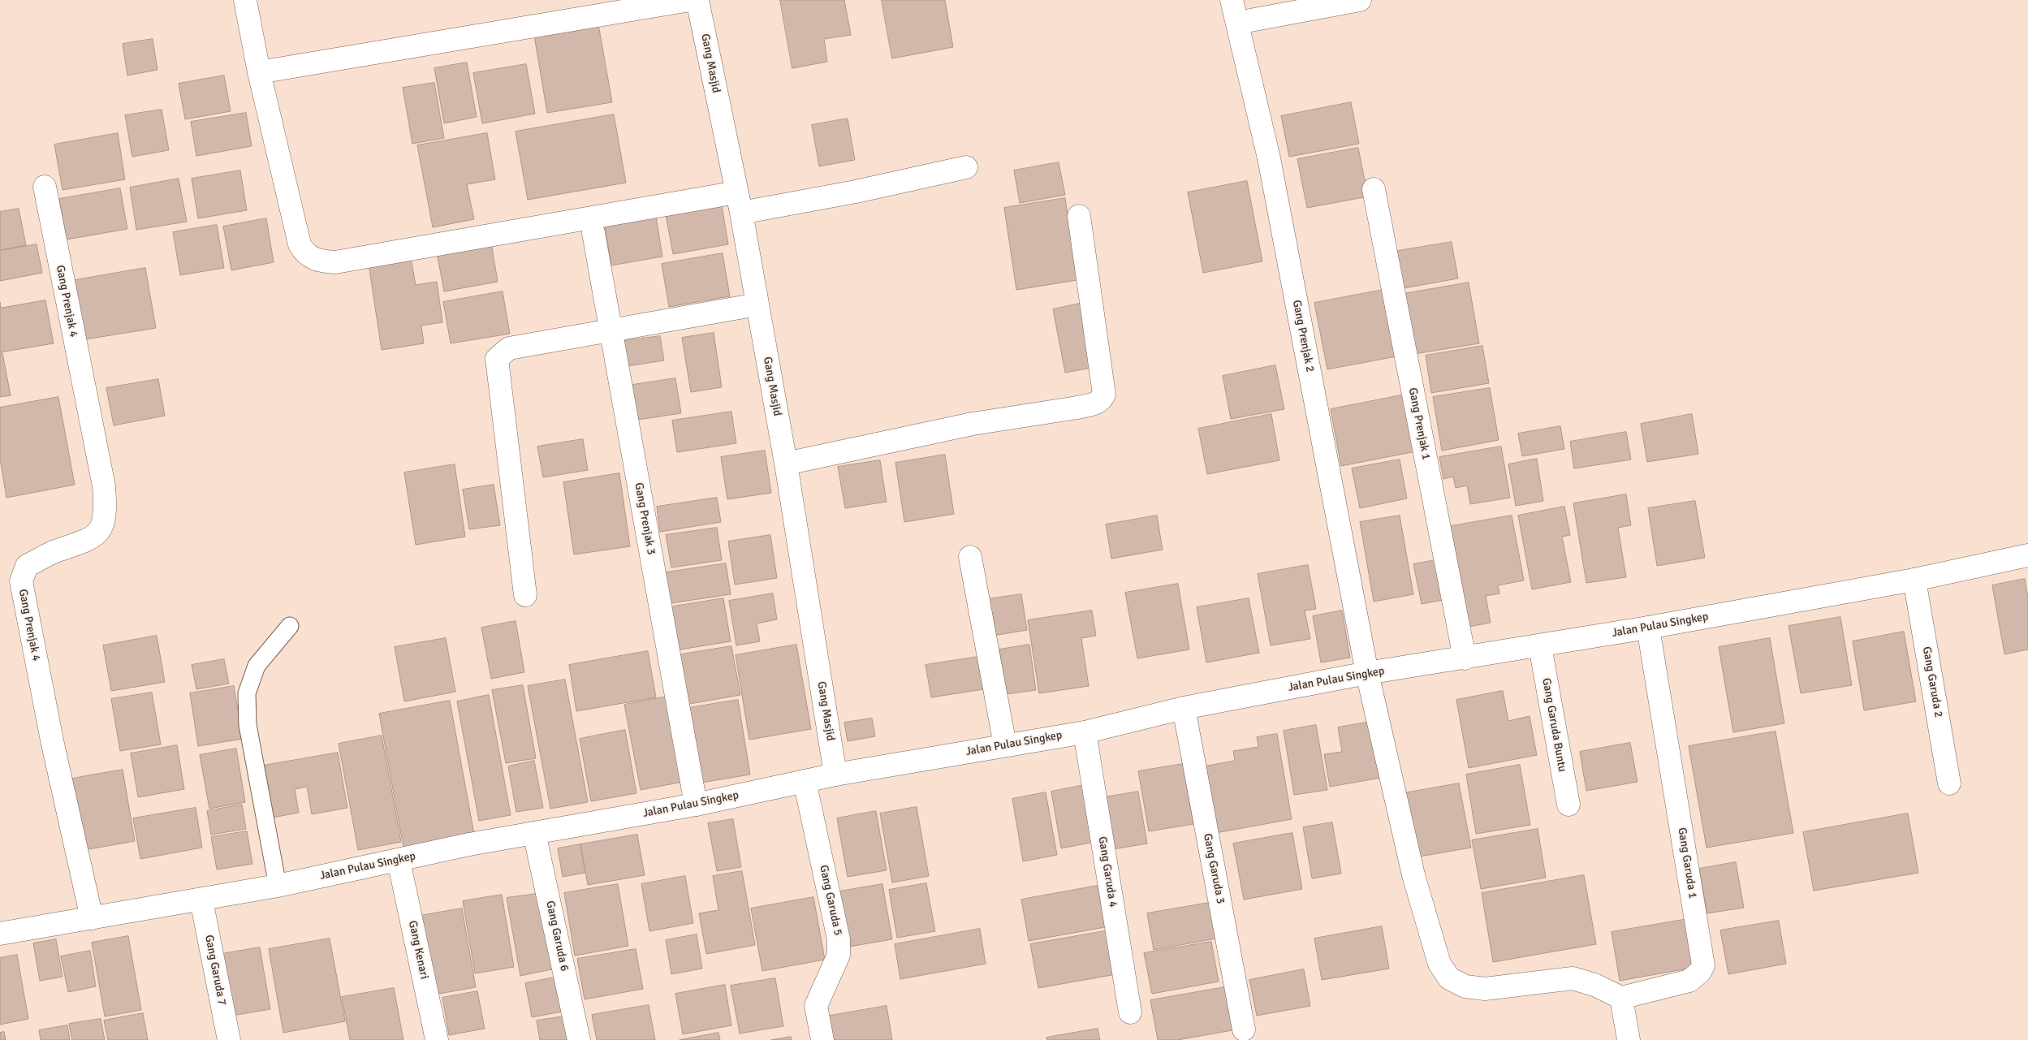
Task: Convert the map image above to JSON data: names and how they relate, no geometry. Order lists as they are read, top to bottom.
{
  "streets": {
    "street": [
      "Gang Masjid",
      "Gang Prenjak 4",
      "Gang Prenjak 2",
      "Gang Prenjak 1",
      "Gang Prenjak 3",
      "Jalan Pulau Singkep",
      "Gang Garuda 2",
      "Gang Garuda Buntu",
      "Gang Garuda 1",
      "Gang Garuda 3",
      "Gang Garuda 4",
      "Gang Garuda 5",
      "Gang Garuda 6",
      "Gang Kenari",
      "Gang Garuda 7"
    ]
  },
  "crossings": [
    ["Gang Masjid", "Jalan Pulau Singkep"],
    ["Gang Prenjak 4", "Jalan Pulau Singkep"],
    ["Gang Prenjak 2", "Jalan Pulau Singkep"],
    ["Gang Prenjak 2", "Gang Garuda 1"],
    ["Gang Prenjak 1", "Jalan Pulau Singkep"],
    ["Gang Prenjak 3", "Jalan Pulau Singkep"],
    ["Jalan Pulau Singkep", "Gang Garuda 2"],
    ["Jalan Pulau Singkep", "Gang Garuda Buntu"],
    ["Jalan Pulau Singkep", "Gang Garuda 1"],
    ["Jalan Pulau Singkep", "Gang Garuda 3"],
    ["Jalan Pulau Singkep", "Gang Garuda 4"],
    ["Jalan Pulau Singkep", "Gang Garuda 5"],
    ["Jalan Pulau Singkep", "Gang Garuda 6"],
    ["Jalan Pulau Singkep", "Gang Kenari"],
    ["Jalan Pulau Singkep", "Gang Garuda 7"]
  ]
}
